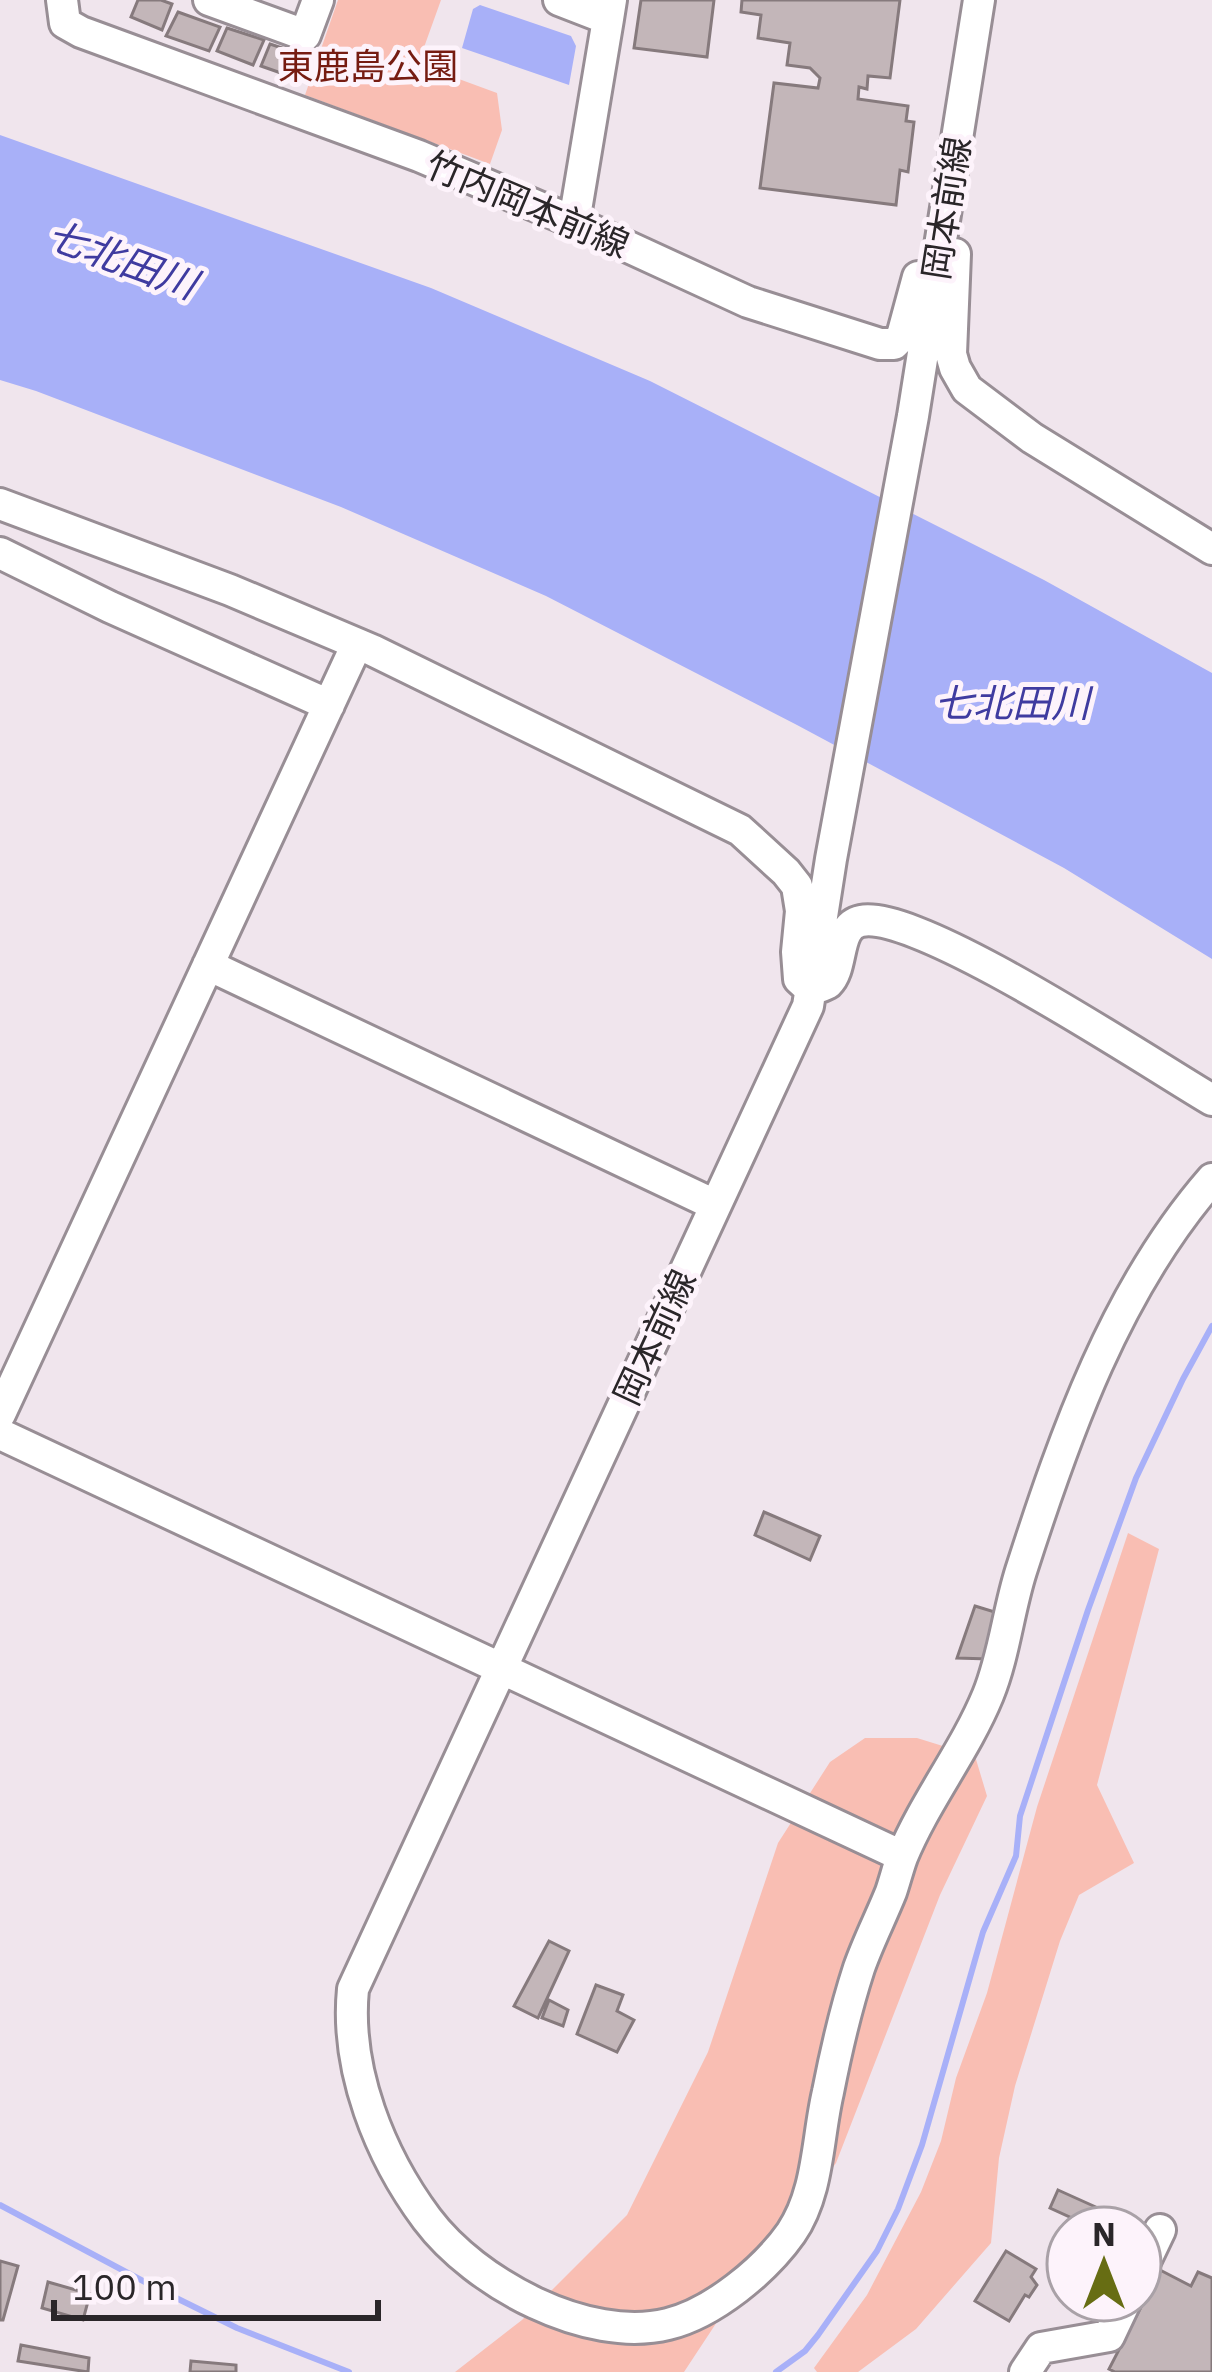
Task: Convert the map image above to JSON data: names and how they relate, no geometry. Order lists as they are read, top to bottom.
{
  "streets": {
    "street": ["竹内岡本前線", "岡本前線"]
  },
  "crossings": [
    ["竹内岡本前線", "岡本前線"]
  ],
  "water": ["七北田川"],
  "parks": ["東鹿島公園"],
  "scale_bar": "100 m",
  "north": "top"
}
